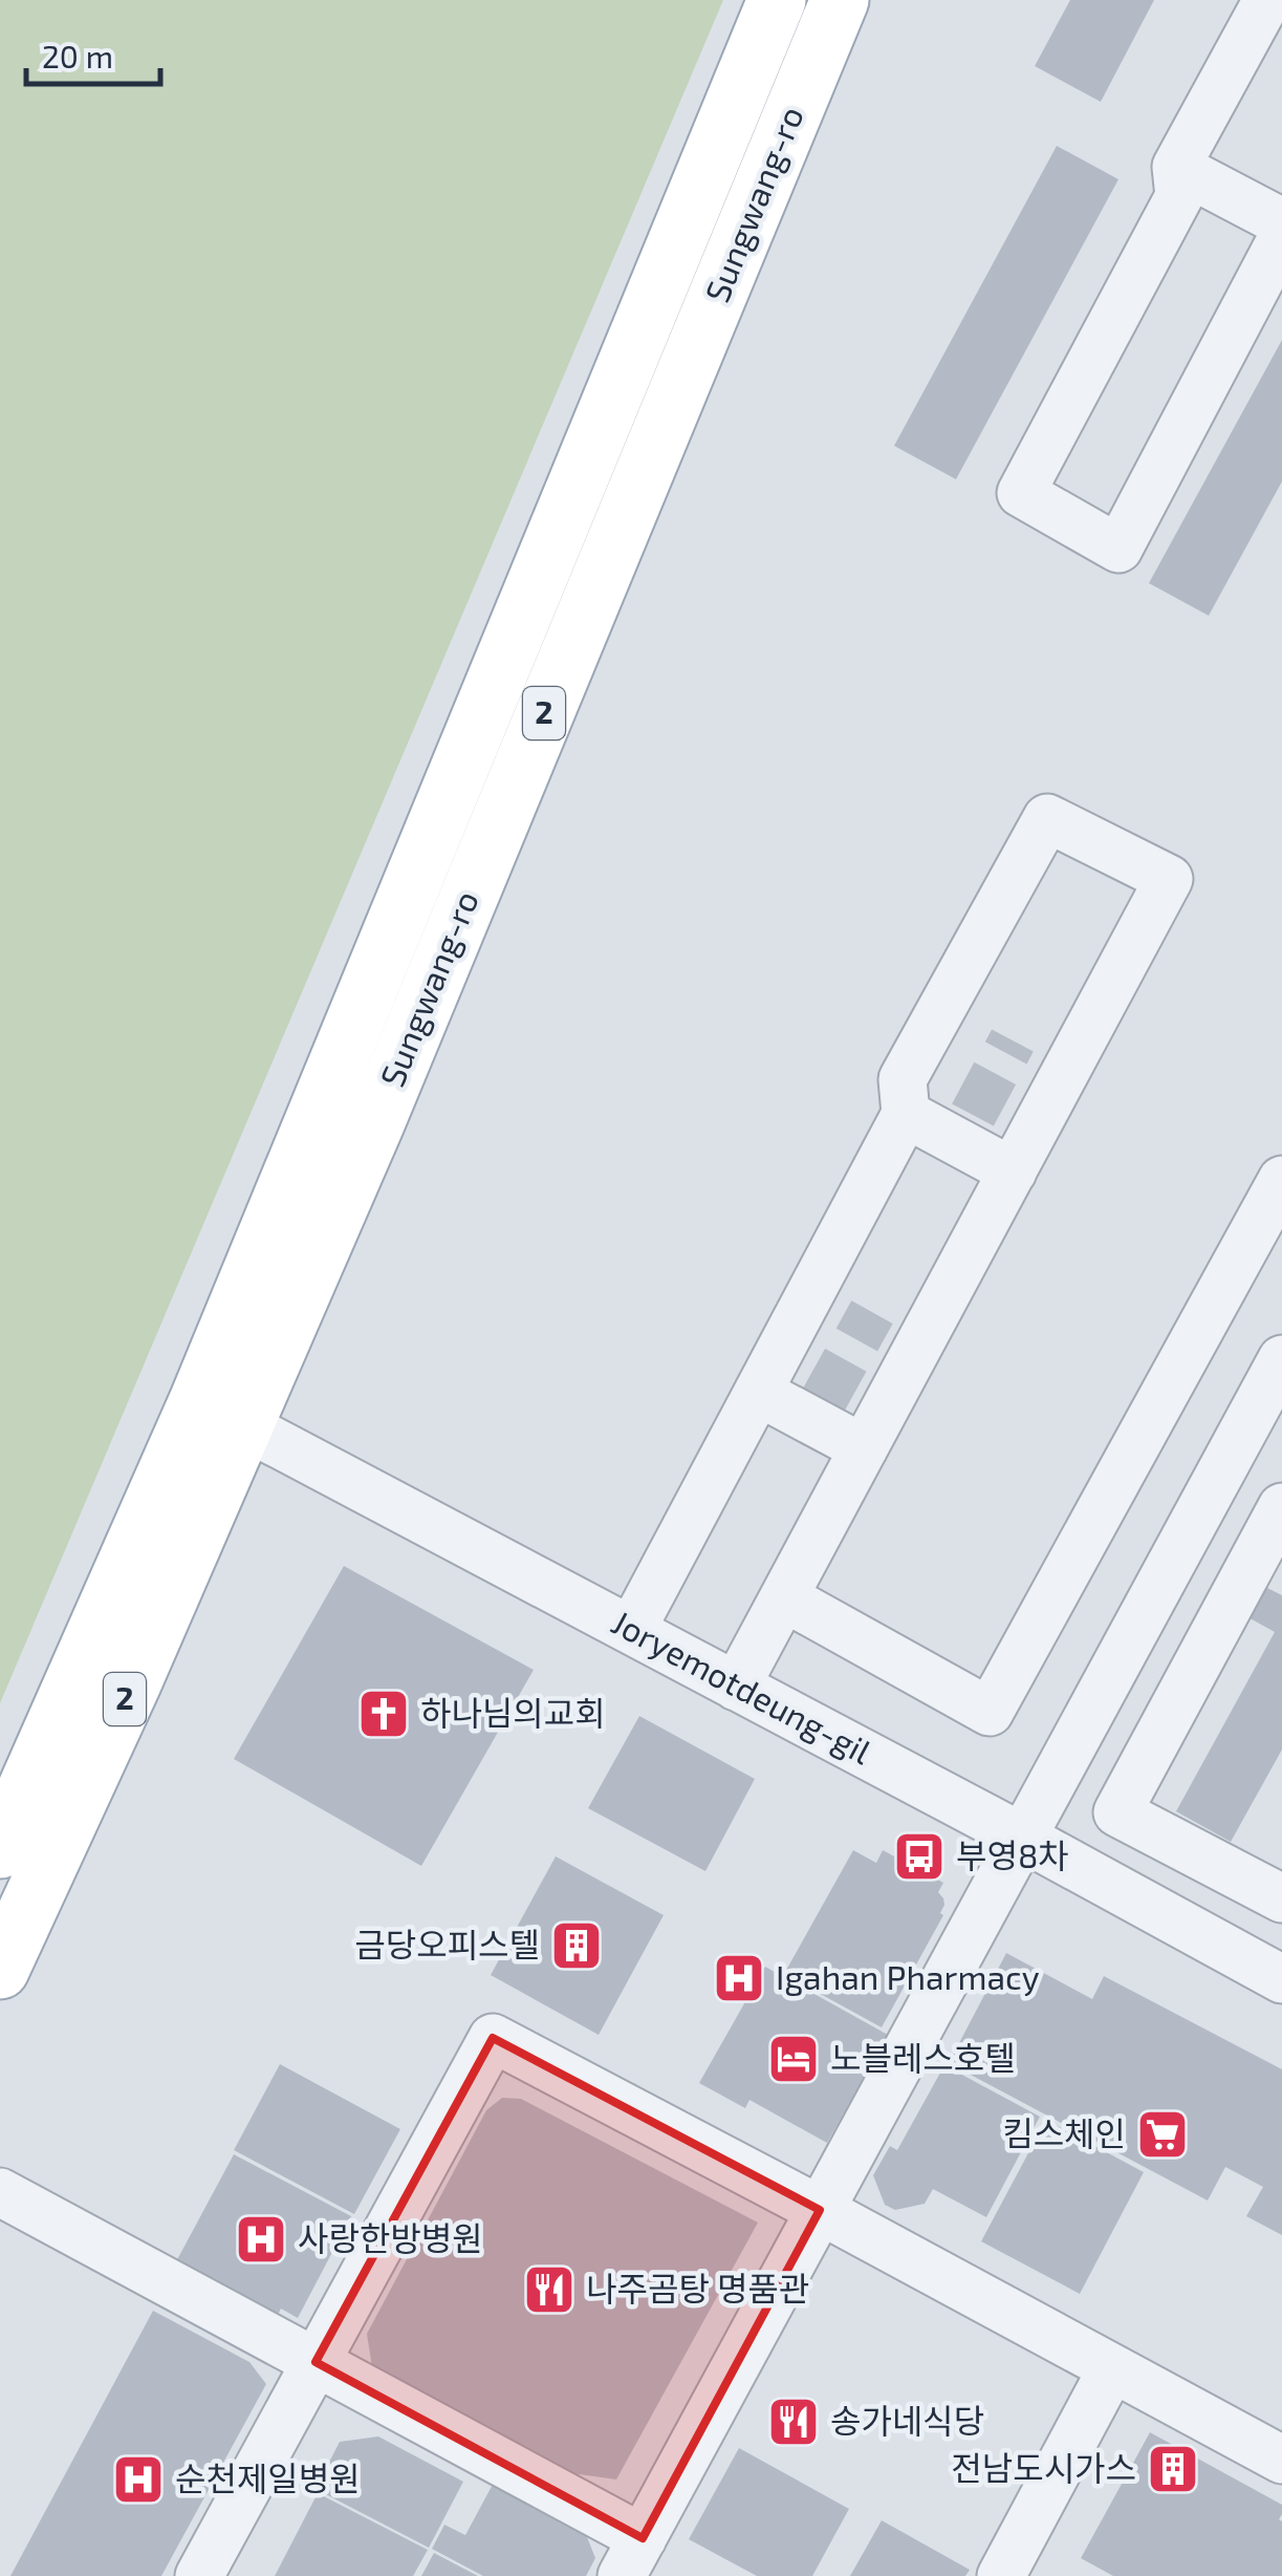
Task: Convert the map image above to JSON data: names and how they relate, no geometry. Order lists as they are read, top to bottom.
{
  "streets": {
    "main road": ["Sungwang-ro", "2"],
    "street": ["Joryemotdeung-gil"]
  },
  "crossings": [
    ["Sungwang-ro", "Joryemotdeung-gil"]
  ],
  "places": {
    "church": ["하나님의교회"],
    "bus stop": ["부영8차"],
    "building": ["금당오피스텔", "전남도시가스"],
    "hospital": ["Igahan Pharmacy", "사랑한방병원", "순천제일병원"],
    "hotel": ["노블레스호텔"],
    "supermarket": ["킴스체인"],
    "restaurant": ["나주곰탕 명품관", "송가네식당"]
  },
  "scale_bar": "20 m"
}
